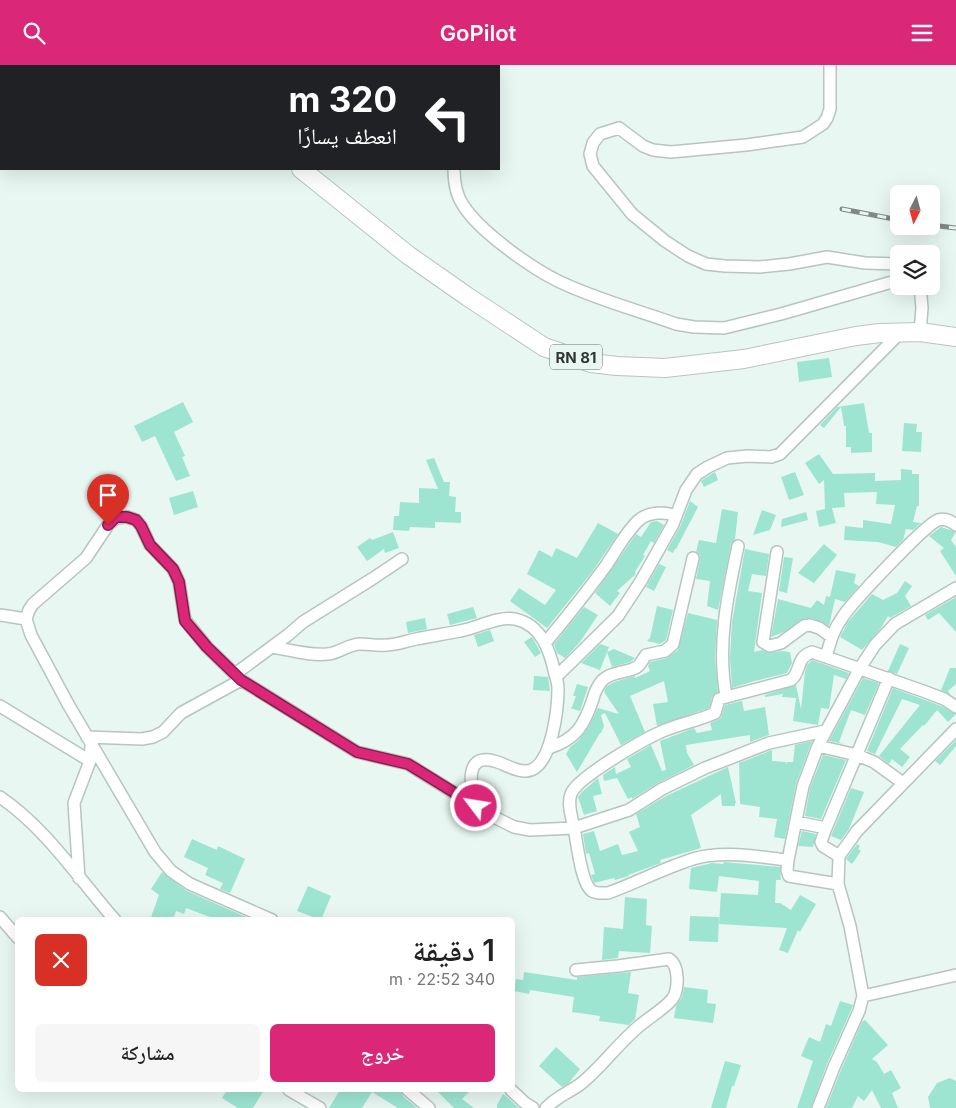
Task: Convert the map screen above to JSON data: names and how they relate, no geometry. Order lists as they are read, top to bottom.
{
  "streets": {
    "main road": ["RN 81"]
  },
  "north": "bottom",
  "page": {
    "header": "GoPilot",
    "turn": ["320 m", "انعطف يسارًا"],
    "heading": ["1 دقيقة", "340 m · 22:52"],
    "buttons": ["خروج", "مشاركة"]
  }
}
